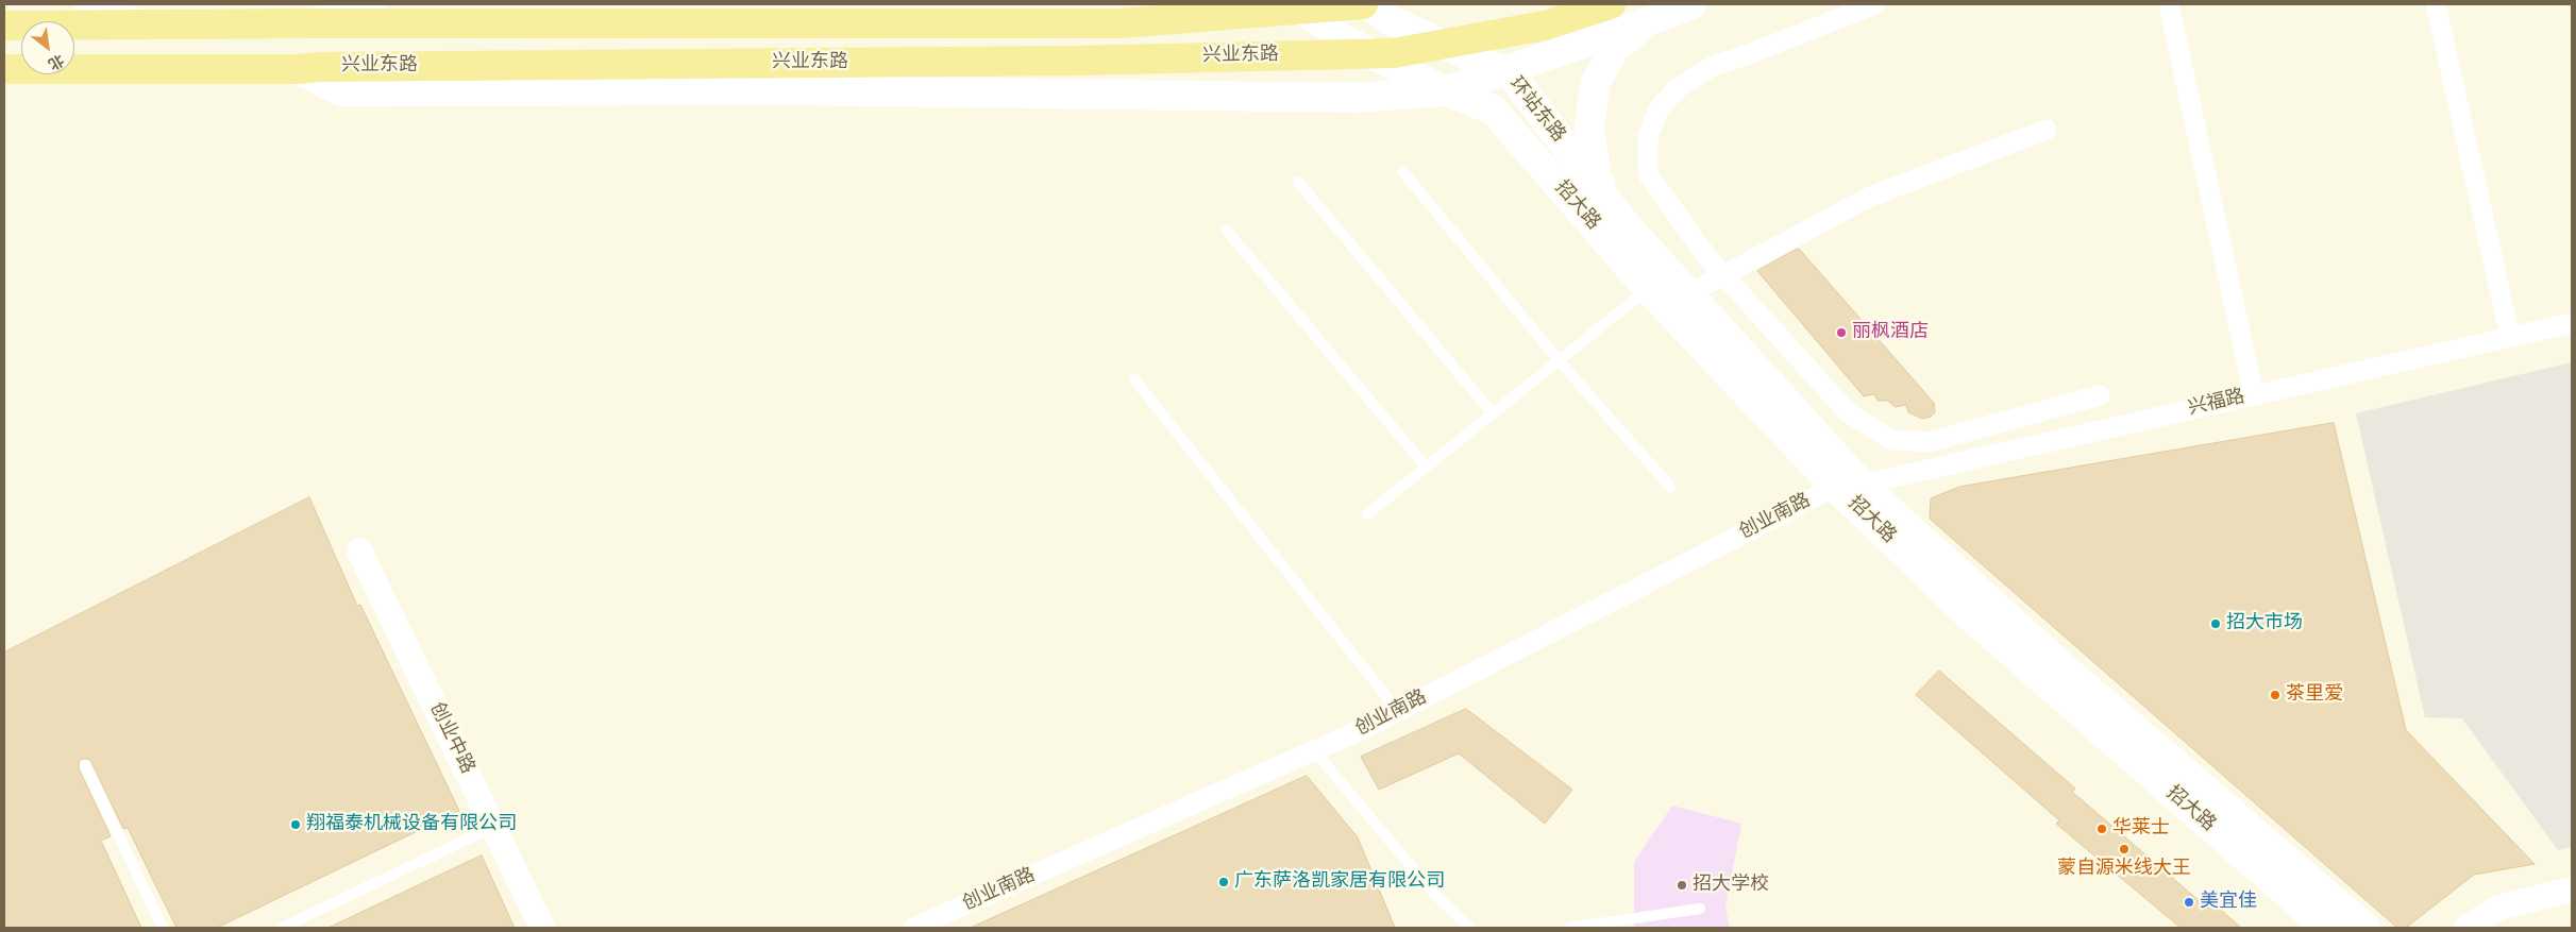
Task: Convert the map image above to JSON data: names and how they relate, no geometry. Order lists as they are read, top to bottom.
{
  "streets": {
    "main road": ["兴业东路", "环站东路", "招大路"],
    "street": ["兴福路", "创业南路", "创业中路"]
  },
  "crossings": [
    ["环站东路", "招大路"],
    ["招大路", "兴福路"],
    ["招大路", "创业南路"],
    ["兴福路", "创业南路"]
  ],
  "places": [
    "丽枫酒店",
    "招大市场",
    "茶里爱",
    "翔福泰机械设备有限公司",
    "华莱士",
    "蒙自源米线大王",
    "广东萨洛凯家居有限公司",
    "招大学校",
    "美宜佳"
  ],
  "north": "bottom right"
}
